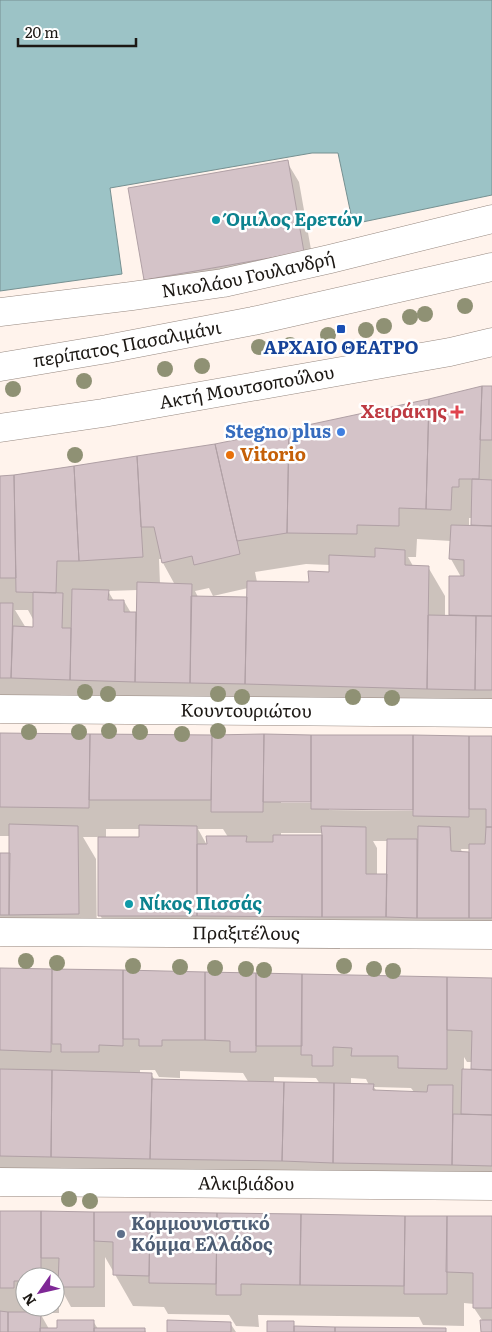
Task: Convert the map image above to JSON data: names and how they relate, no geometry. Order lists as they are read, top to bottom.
{
  "streets": {
    "street": [
      "Νικολάου Γουλανδρή",
      "περίπατος Πασαλιμάνι",
      "Ακτή Μουτσοπούλου",
      "Κουντουριώτου",
      "Πραξιτέλους",
      "Αλκιβιάδου"
    ]
  },
  "places": {
    "other": [
      "Όμιλος Ερετών",
      "Stegno plus",
      "Vitorio",
      "Νίκος Πισσάς",
      "Κομμουνιστικό Κόμμα Ελλάδος"
    ],
    "transit": ["ΑΡΧΑΙΟ ΘΕΑΤΡΟ"],
    "health": ["Χειράκης"]
  },
  "scale_bar": "20 m",
  "north": "bottom left"
}
